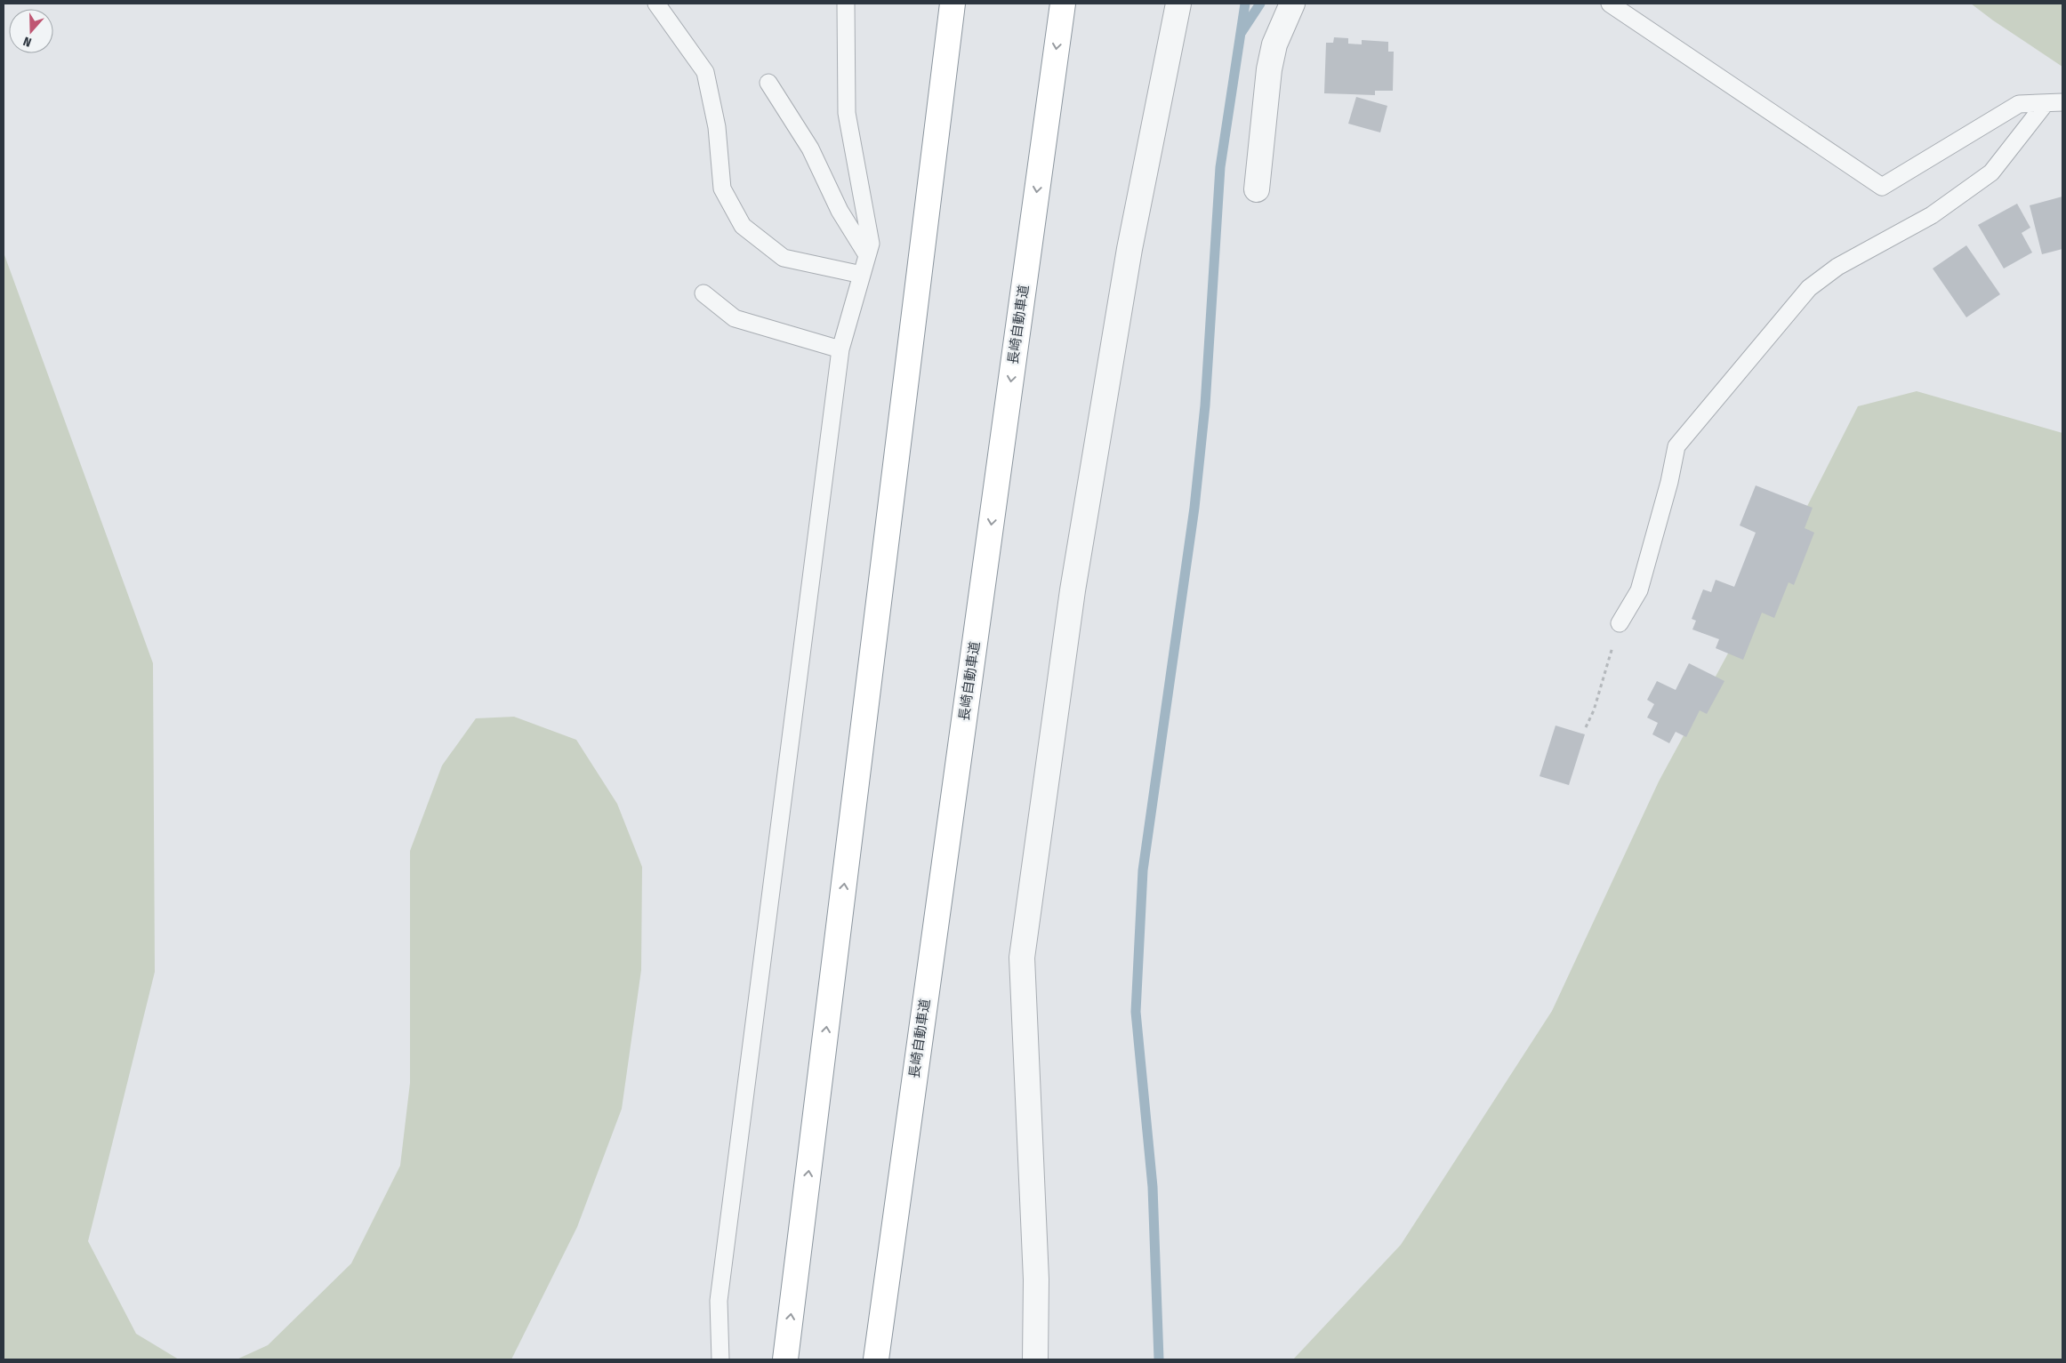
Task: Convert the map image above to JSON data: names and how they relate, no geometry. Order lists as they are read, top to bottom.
{
  "streets": {
    "highway": ["長崎自動車道"]
  },
  "north": "bottom"
}
